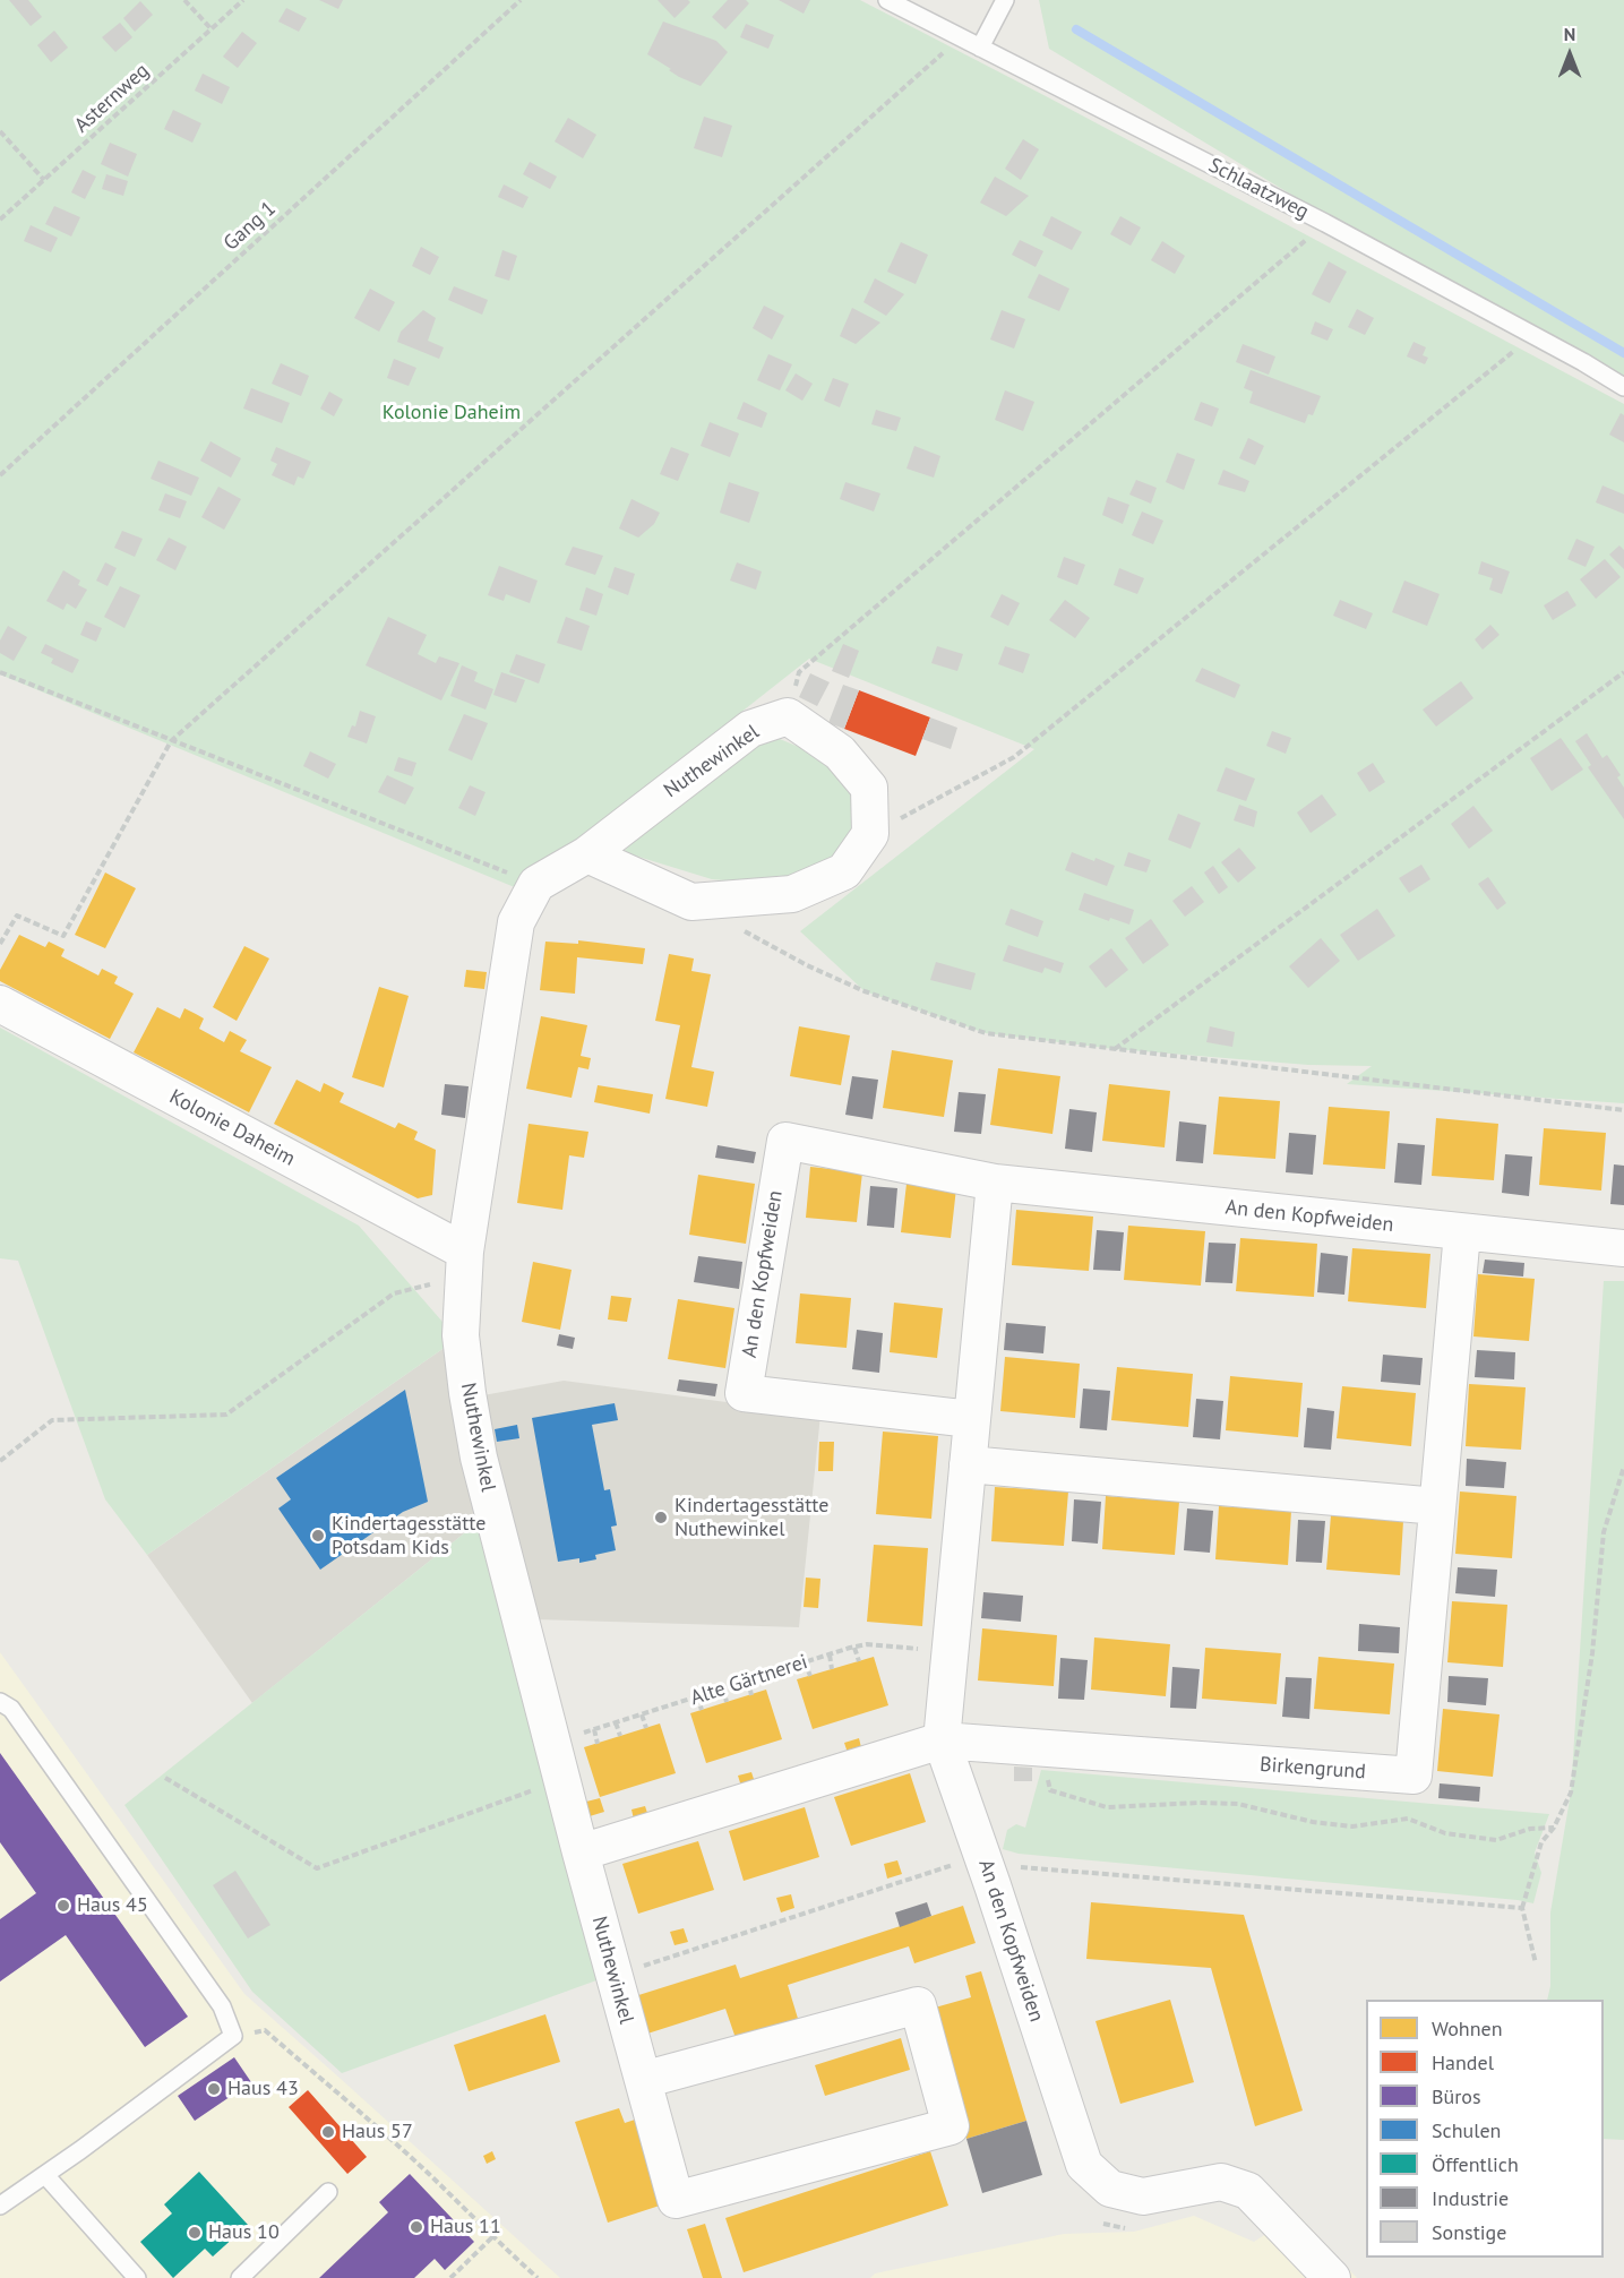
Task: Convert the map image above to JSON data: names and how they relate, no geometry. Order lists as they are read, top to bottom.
{
  "streets": {
    "street": [
      "Nuthewinkel",
      "Kolonie Daheim",
      "An den Kopfweiden",
      "Birkengrund"
    ],
    "lane": ["Schlaatzweg"],
    "path": ["Asternweg", "Gang 1", "Alte Gärtnerei"]
  },
  "crossings": [
    ["Nuthewinkel", "Kolonie Daheim"],
    ["Nuthewinkel", "Alte Gärtnerei"],
    ["An den Kopfweiden", "Alte Gärtnerei"],
    ["An den Kopfweiden", "Birkengrund"]
  ],
  "parks": ["Kolonie Daheim"],
  "places": [
    "Kindertagesstätte Nuthewinkel",
    "Kindertagesstätte Potsdam Kids",
    "Haus 45",
    "Haus 43",
    "Haus 57",
    "Haus 11",
    "Haus 10"
  ],
  "legend": [
    "Wohnen",
    "Handel",
    "Büros",
    "Schulen",
    "Öffentlich",
    "Industrie",
    "Sonstige"
  ],
  "north": "top"
}
